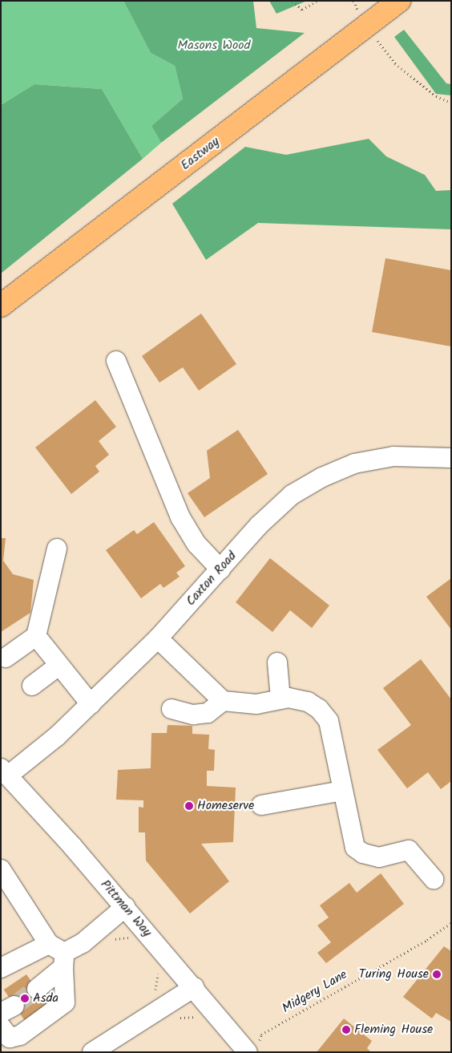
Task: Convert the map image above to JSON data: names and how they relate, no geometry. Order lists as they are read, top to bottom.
{
  "streets": {
    "main road": ["Eastway"],
    "street": ["Caxton Road", "Pittman Way"],
    "path": ["Midgery Lane"]
  },
  "crossings": [
    ["Caxton Road", "Pittman Way"],
    ["Pittman Way", "Midgery Lane"]
  ],
  "parks": ["Masons Wood"],
  "places": [
    "Homeserve",
    "Turing House",
    "Asda",
    "Fleming House"
  ]
}
